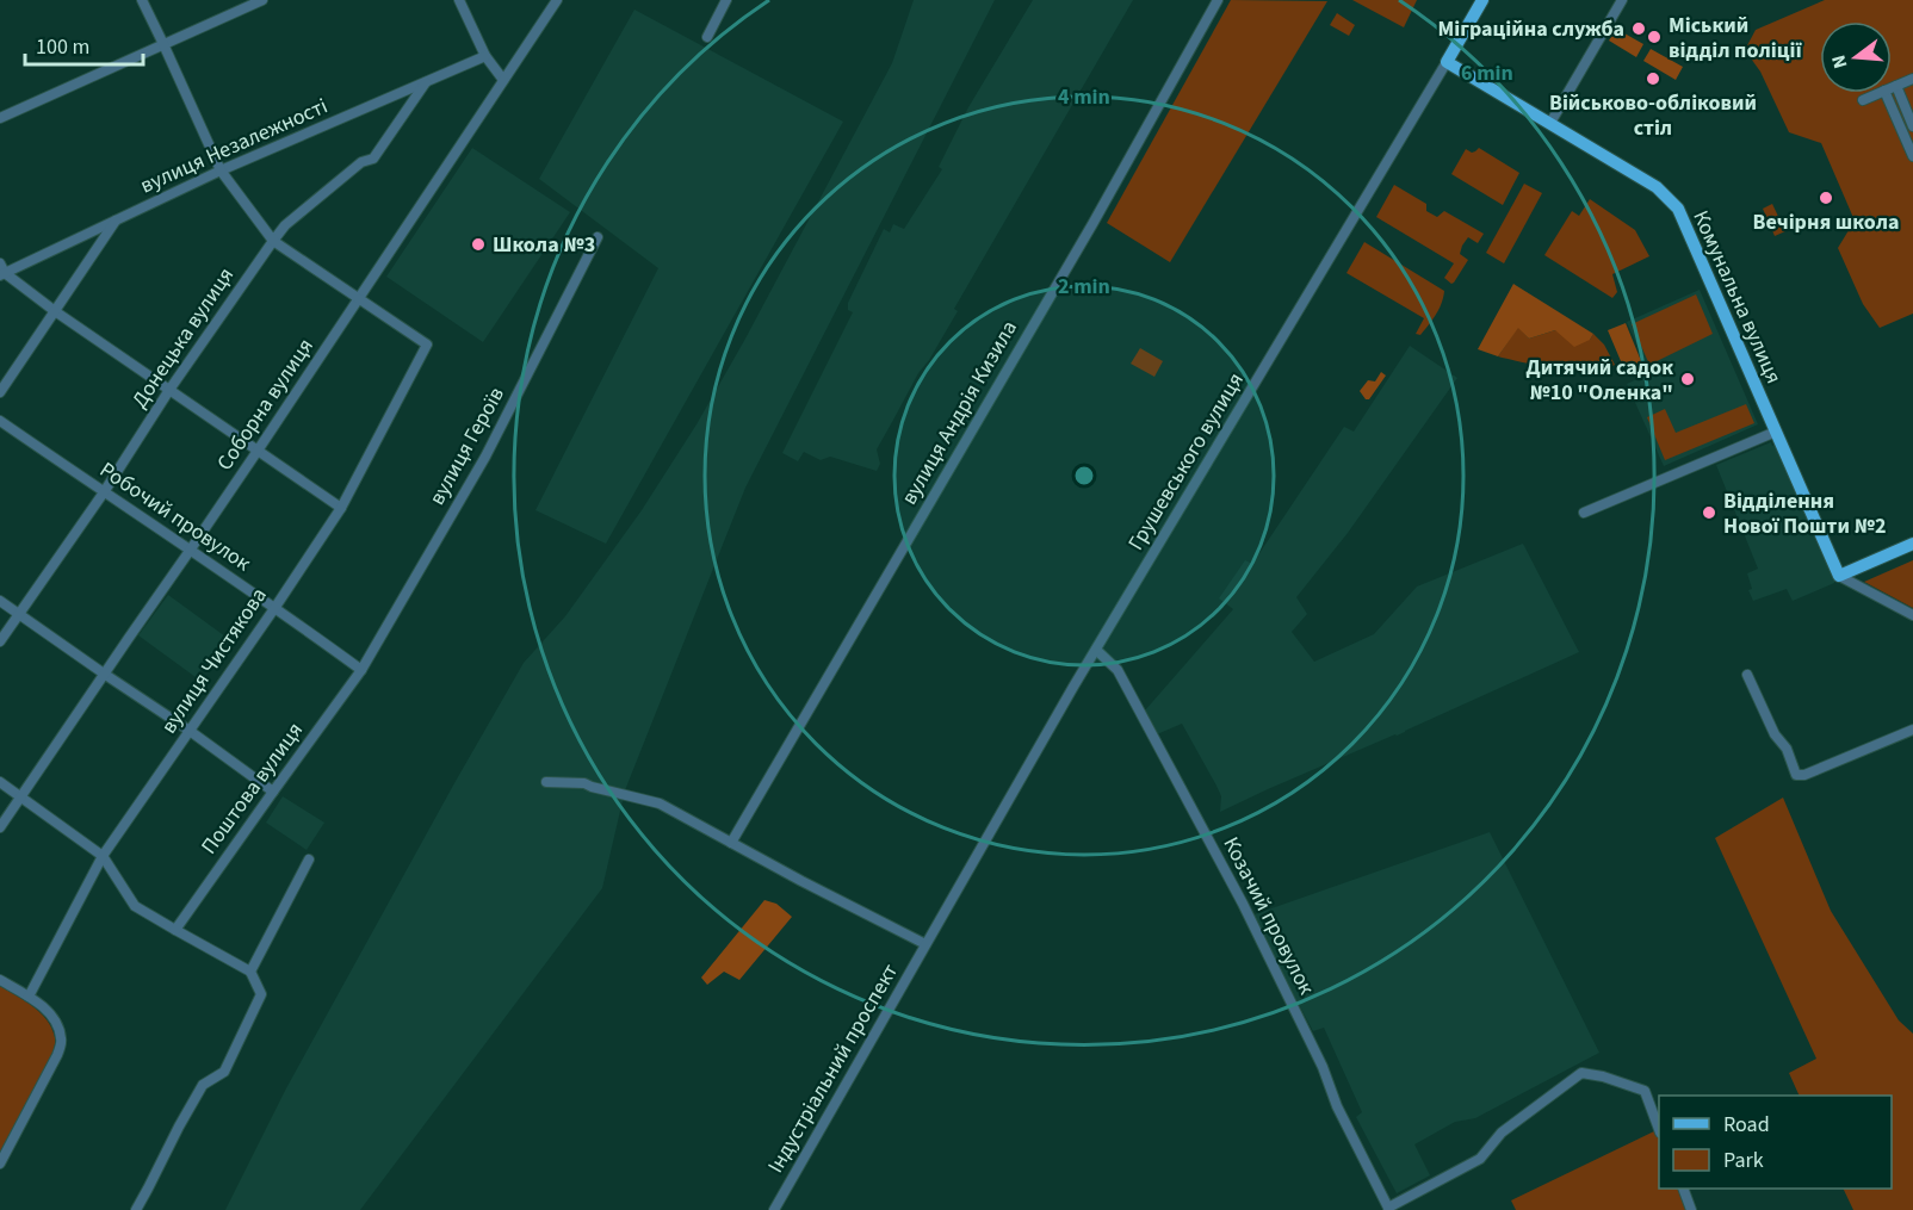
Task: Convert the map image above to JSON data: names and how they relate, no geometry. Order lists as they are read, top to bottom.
{
  "streets": {
    "main road": ["Комунальна вулиця", "Грушевського вулиця"],
    "street": [
      "вулиця Незалежності",
      "Донецька вулиця",
      "Соборна вулиця",
      "вулиця Андрія Кизила",
      "вулиця Героїв",
      "Робочий провулок",
      "вулиця Чистякова",
      "Поштова вулиця",
      "Козачий провулок",
      "Індустріальний проспект"
    ]
  },
  "crossings": [
    ["вулиця Незалежності", "Донецька вулиця"],
    ["Комунальна вулиця", "Грушевського вулиця"],
    ["Донецька вулиця", "Робочий провулок"],
    ["Соборна вулиця", "Робочий провулок"],
    ["Соборна вулиця", "вулиця Чистякова"],
    ["вулиця Героїв", "Робочий провулок"],
    ["вулиця Героїв", "Поштова вулиця"],
    ["Грушевського вулиця", "Козачий провулок"],
    ["Грушевського вулиця", "Індустріальний проспект"],
    ["Робочий провулок", "вулиця Чистякова"],
    ["Робочий провулок", "Поштова вулиця"]
  ],
  "places": [
    "Міграційна служба",
    "Міський відділ поліції",
    "Військово-обліковий стіл",
    "Вечірня школа",
    "Школа №3",
    "Дитячий садок №10 \"Оленка\"",
    "Відділення Нової Пошти №2"
  ],
  "legend": ["Road", "Park"],
  "scale_bar": "100 m",
  "north": "left",
  "rings": ["6 min", "4 min", "2 min"]
}
